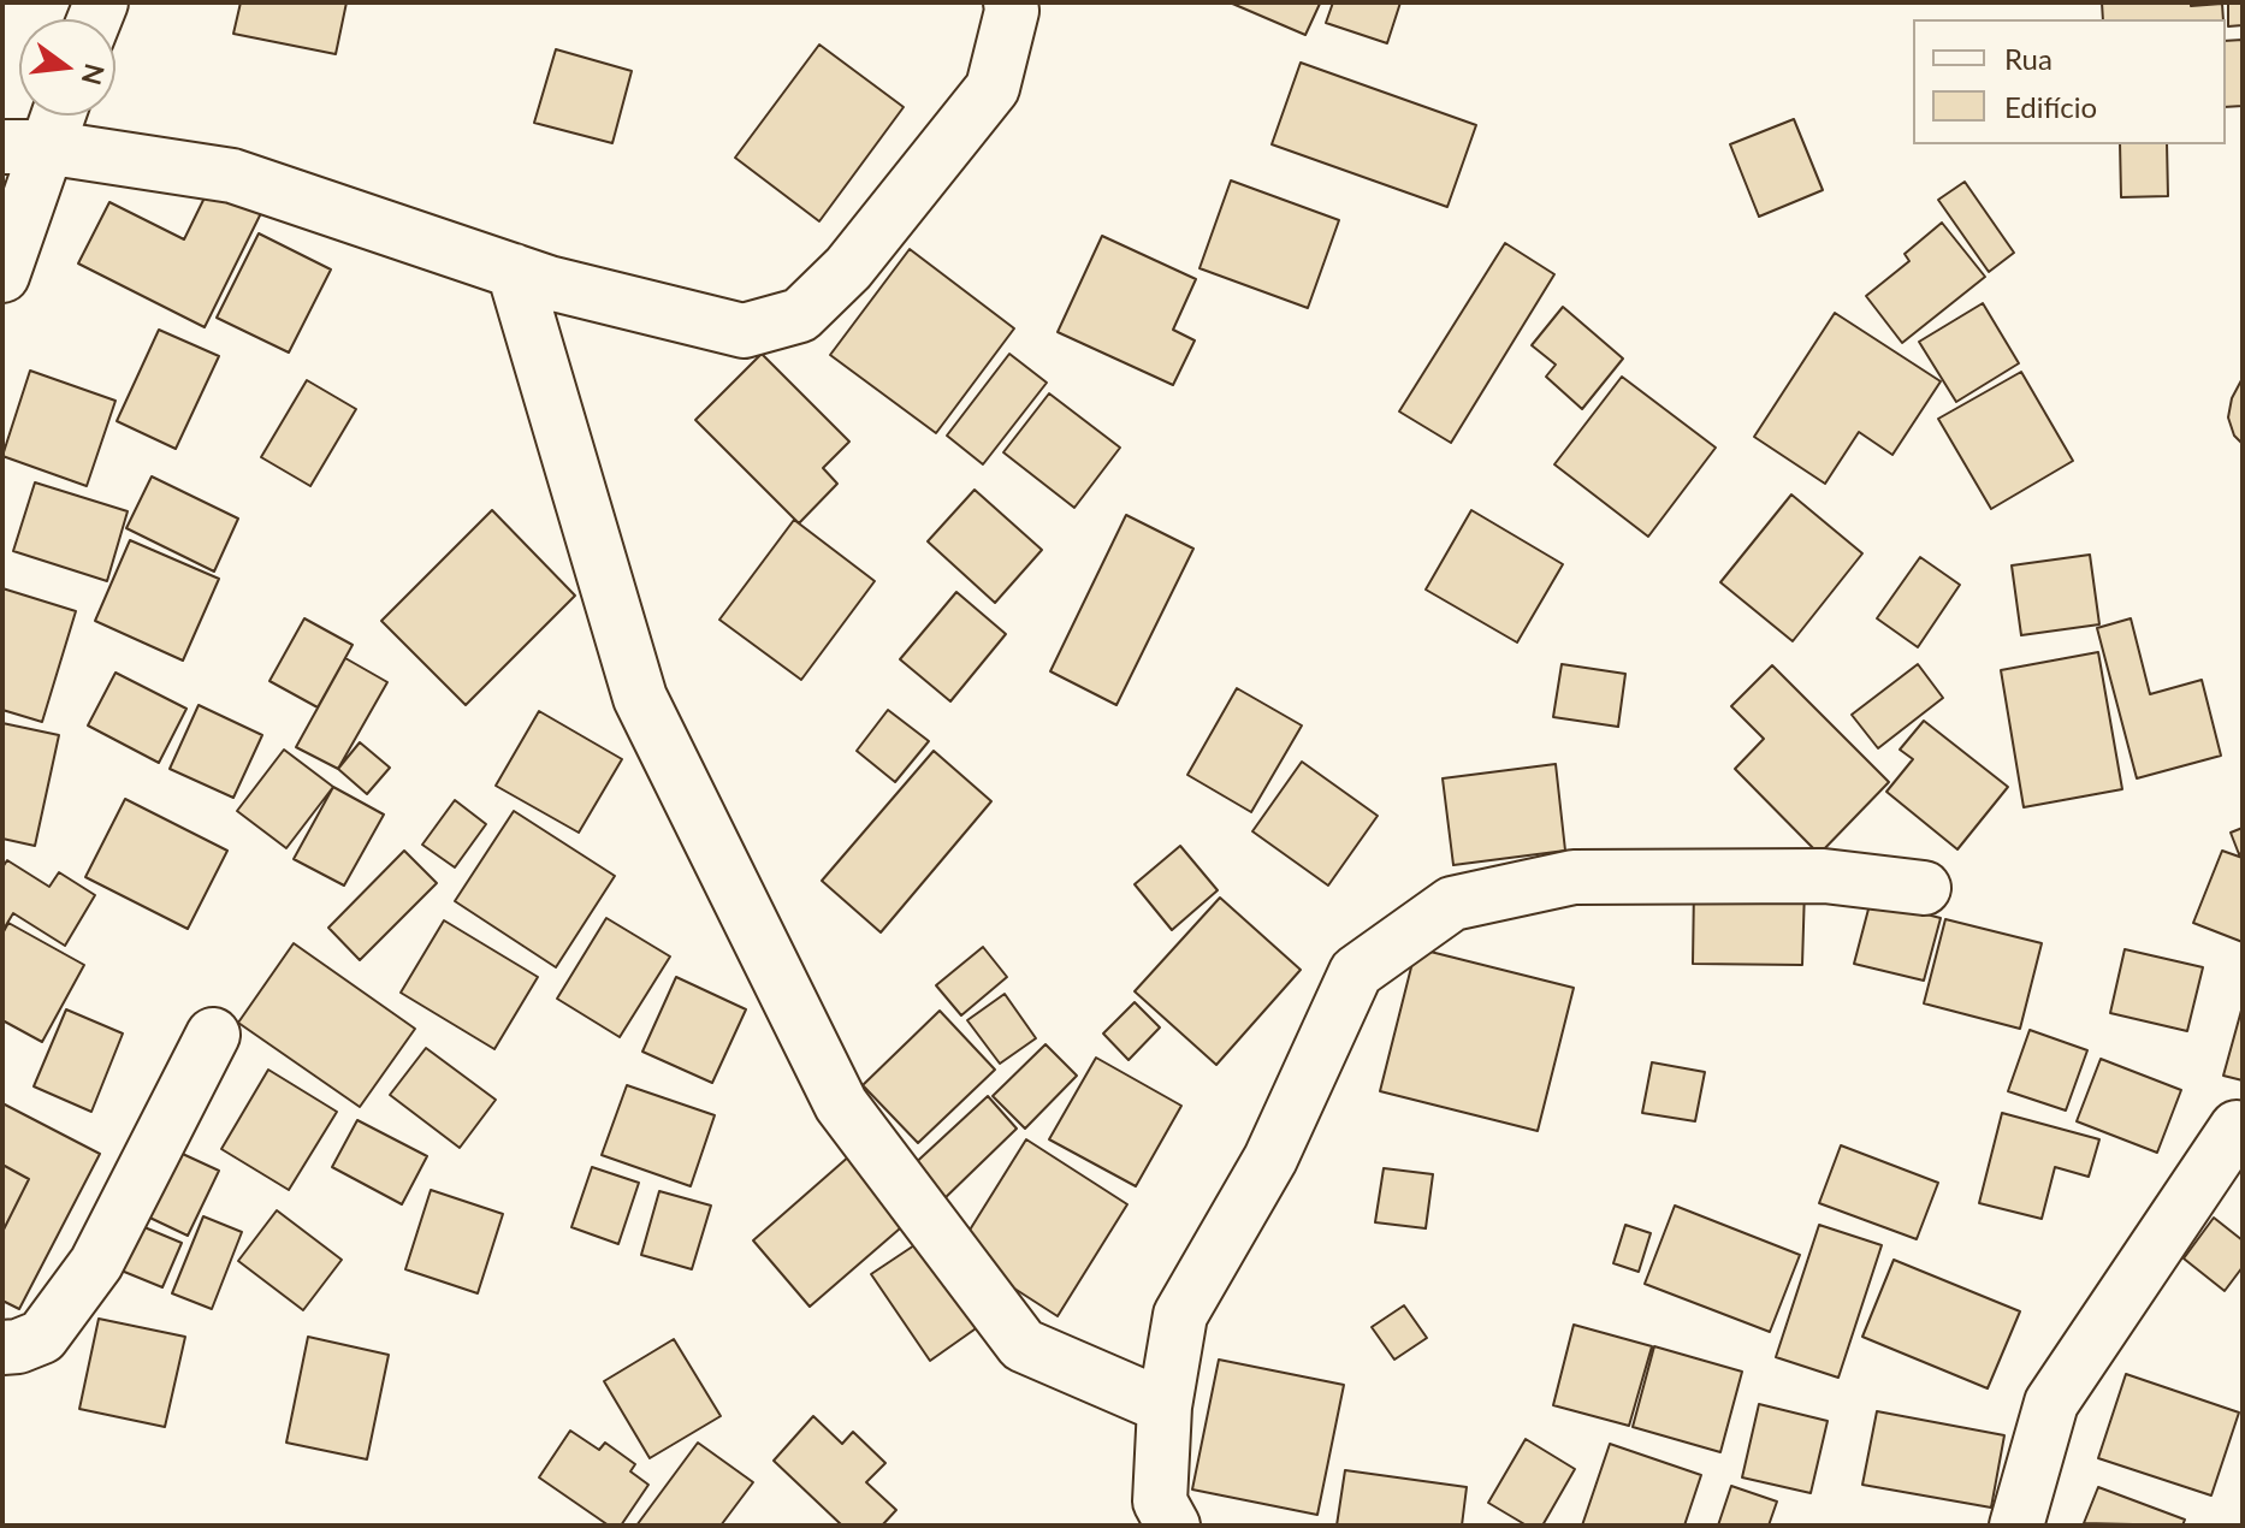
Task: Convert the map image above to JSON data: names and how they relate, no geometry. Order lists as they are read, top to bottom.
{
  "legend": ["Rua", "Edifício"],
  "north": "right"
}
